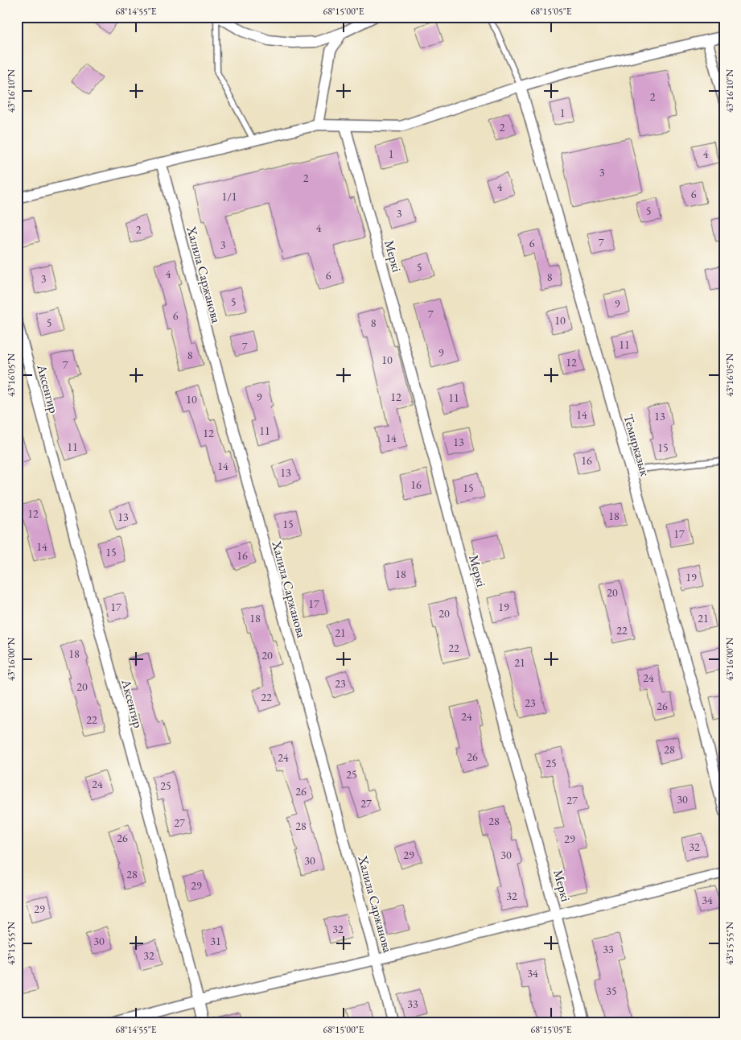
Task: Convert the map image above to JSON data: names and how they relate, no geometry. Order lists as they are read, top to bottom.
{
  "streets": {
    "street": [
      "Меркі",
      "Халила Саржанова",
      "Аксенгир",
      "Темирказык"
    ]
  },
  "house_numbers": [
    "2",
    "1",
    "2",
    "1",
    "4",
    "3",
    "2",
    "4",
    "6",
    "1/1",
    "5",
    "3",
    "4",
    "2",
    "7",
    "6",
    "3",
    "5",
    "4",
    "6",
    "8",
    "3",
    "5",
    "9",
    "7",
    "6",
    "10",
    "5",
    "8",
    "11",
    "7",
    "9",
    "8",
    "10",
    "12",
    "7",
    "9",
    "12",
    "11",
    "10",
    "14",
    "13",
    "11",
    "12",
    "14",
    "13",
    "11",
    "15",
    "16",
    "14",
    "13",
    "16",
    "15",
    "12",
    "18",
    "13",
    "15",
    "17",
    "14",
    "15",
    "16",
    "18",
    "19",
    "20",
    "17",
    "17",
    "19",
    "20",
    "18",
    "21",
    "22",
    "21",
    "22",
    "18",
    "20",
    "21",
    "24",
    "23",
    "20",
    "22",
    "23",
    "26",
    "24",
    "22",
    "28",
    "26",
    "24",
    "25",
    "25",
    "24",
    "25",
    "26",
    "30",
    "27",
    "27",
    "28",
    "27",
    "28",
    "26",
    "29",
    "32",
    "29",
    "30",
    "30",
    "28",
    "29",
    "32",
    "34",
    "29",
    "32",
    "30",
    "31",
    "33",
    "32",
    "34",
    "35",
    "33"
  ],
  "coordinates": [
    "68°14'55\"E",
    "68°15'00\"E",
    "68°15'05\"E",
    "43°16'10\"N",
    "43°16'05\"N",
    "43°16'00\"N",
    "43°15'55\"N"
  ]
}
